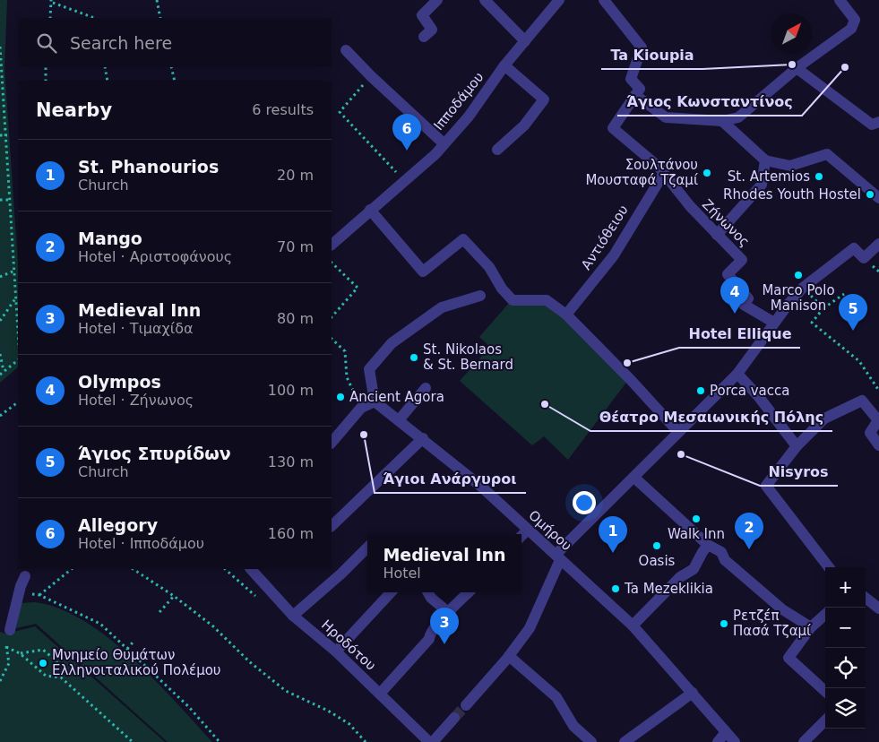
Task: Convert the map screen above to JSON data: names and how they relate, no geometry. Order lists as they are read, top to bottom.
{
  "streets": {
    "street": [
      "Ιπποδάμου",
      "Ζήνωνος",
      "Αντιόθειου",
      "Ομήρου",
      "Ηροδότου"
    ]
  },
  "crossings": [
    ["Ζήνωνος", "Αντιόθειου"]
  ],
  "places": [
    "Ta Kioupia",
    "Άγιος Κωνσταντίνος",
    "Σουλτάνου Μουσταφά Τζαμί",
    "St. Artemios",
    "Rhodes Youth Hostel",
    "Marco Polo Manison",
    "St. Nikolaos & St. Bernard",
    "Hotel Ellique",
    "Porca vacca",
    "Ancient Agora",
    "Θέατρο Μεσαιωνικής Πόλης",
    "Άγιοι Ανάργυροι",
    "Nisyros",
    "Walk Inn",
    "Oasis",
    "Ta Mezeklikia",
    "Ρετζέπ Πασά Τζαμί",
    "Μνημείο Θυμάτων Ελληνοιταλικού Πολέμου"
  ],
  "north": "top right",
  "page": {
    "search": "Search here",
    "heading": ["Nearby", "6 results"],
    "pins": [
      "6",
      "4",
      "5",
      "2",
      "1",
      "3"
    ],
    "list": [
      {
        "mark": "1",
        "name": "St. Phanourios",
        "note": "Church",
        "value": "20 m"
      },
      {
        "mark": "2",
        "name": "Mango",
        "note": "Hotel · Αριστοφάνους",
        "value": "70 m"
      },
      {
        "mark": "3",
        "name": "Medieval Inn",
        "note": "Hotel · Τιμαχίδα",
        "value": "80 m"
      },
      {
        "mark": "4",
        "name": "Olympos",
        "note": "Hotel · Ζήνωνος",
        "value": "100 m"
      },
      {
        "mark": "5",
        "name": "Άγιος Σπυρίδων",
        "note": "Church",
        "value": "130 m"
      },
      {
        "mark": "6",
        "name": "Allegory",
        "note": "Hotel · Ιπποδάμου",
        "value": "160 m"
      }
    ],
    "popup": ["Medieval Inn", "Hotel"],
    "map_buttons": ["+", "−"]
  }
}
